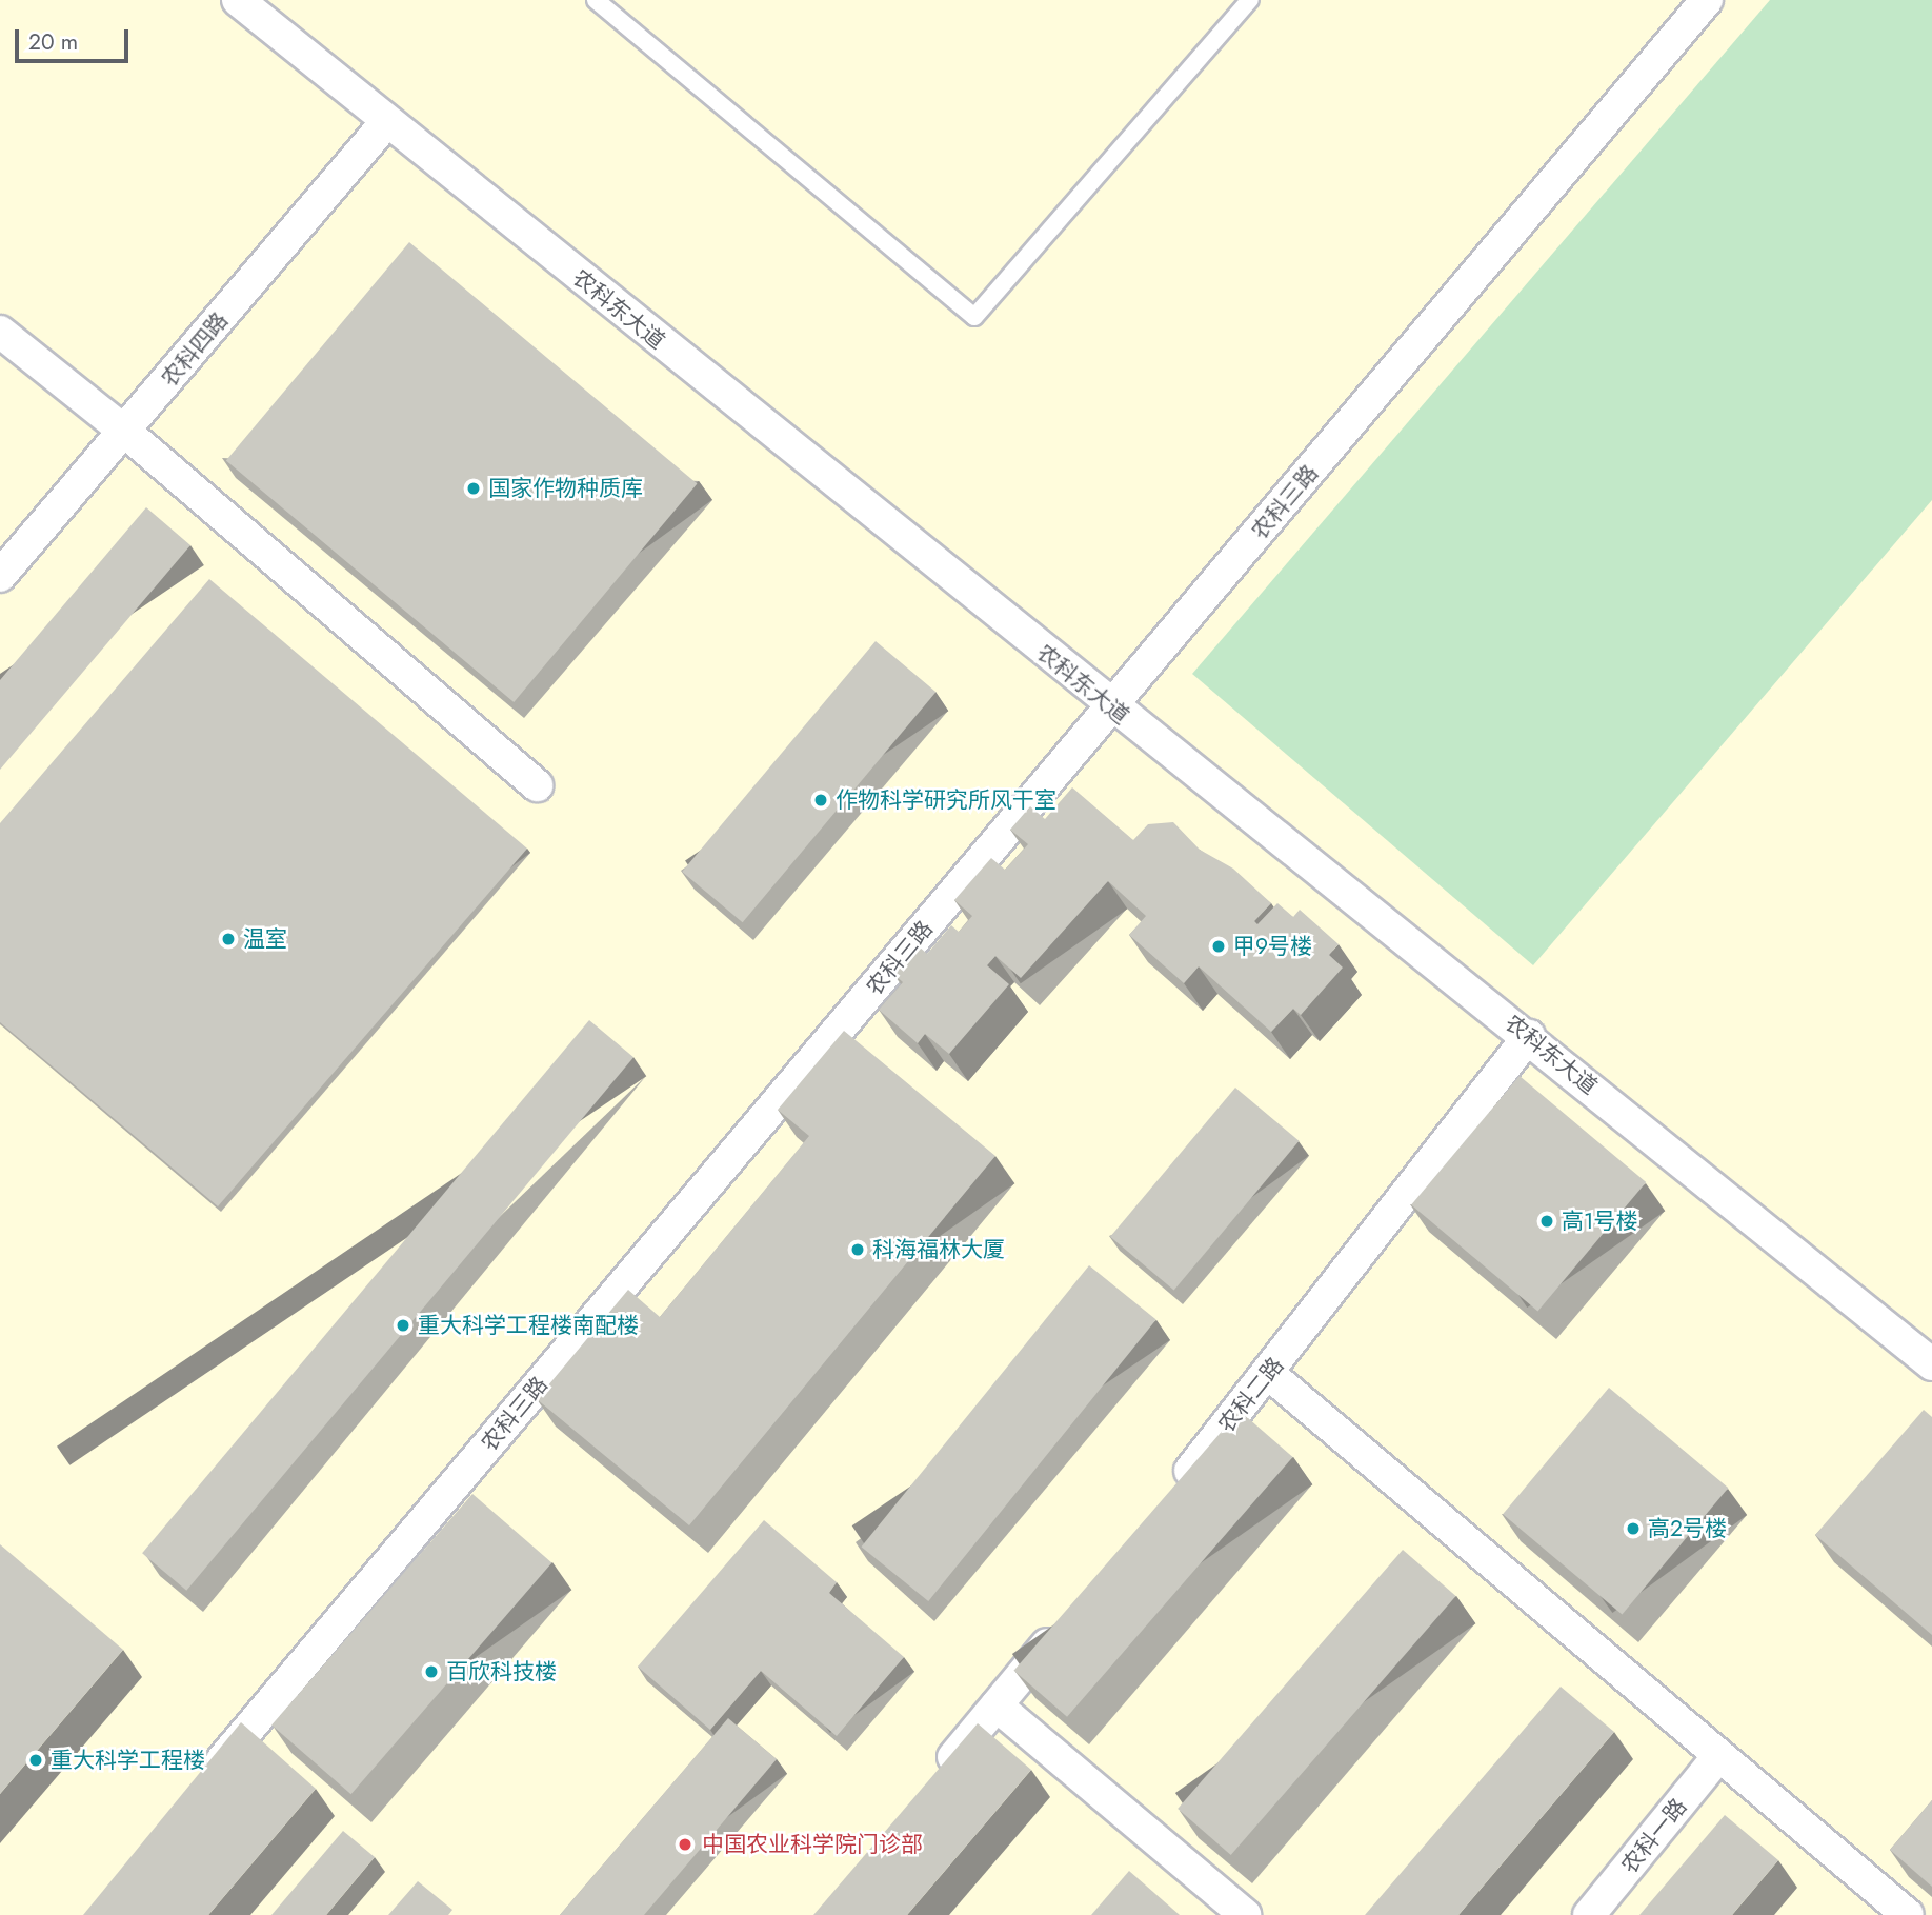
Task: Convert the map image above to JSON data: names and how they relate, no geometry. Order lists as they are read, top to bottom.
{
  "streets": {
    "street": [
      "农科东大道",
      "农科四路",
      "农科三路",
      "农科二路",
      "农科一路"
    ]
  },
  "crossings": [
    ["农科东大道", "农科四路"],
    ["农科东大道", "农科三路"],
    ["农科东大道", "农科二路"]
  ],
  "places": [
    "国家作物种质库",
    "作物科学研究所风干室",
    "温室",
    "甲9号楼",
    "高1号楼",
    "科海福林大厦",
    "重大科学工程楼南配楼",
    "高2号楼",
    "百欣科技楼",
    "重大科学工程楼",
    "中国农业科学院门诊部"
  ],
  "scale_bar": "20 m"
}
